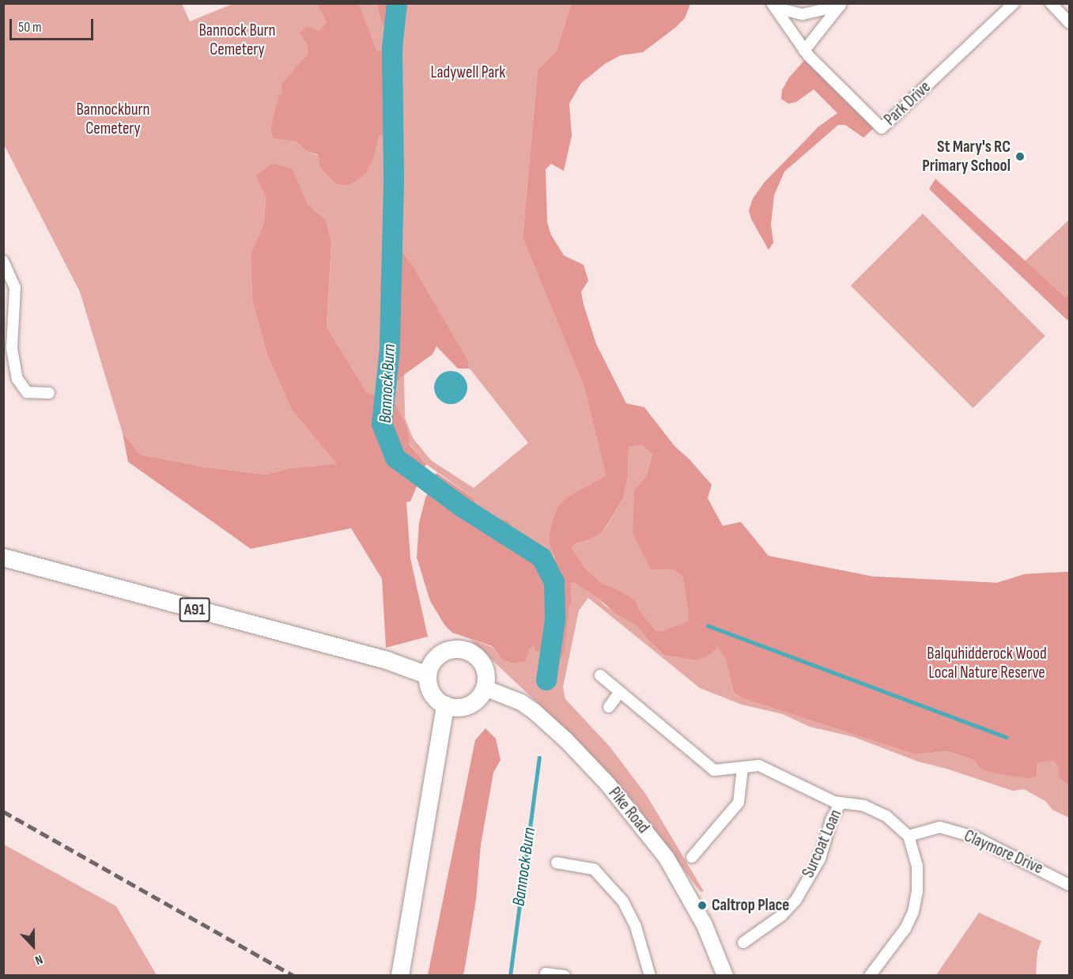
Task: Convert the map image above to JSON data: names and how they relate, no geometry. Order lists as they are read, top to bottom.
{
  "streets": {
    "main road": ["A91"],
    "street": [
      "Park Drive",
      "Pike Road",
      "Surcoat Loan",
      "Claymore Drive"
    ]
  },
  "crossings": [
    ["A91", "Pike Road"]
  ],
  "water": ["Bannock Burn"],
  "parks": [
    "Bannock Burn Cemetery",
    "Ladywell Park",
    "Bannockburn Cemetery",
    "Balquhidderock Wood Local Nature Reserve"
  ],
  "places": ["St Mary's RC Primary School", "Caltrop Place"],
  "scale_bar": "50 m",
  "north": "bottom"
}
